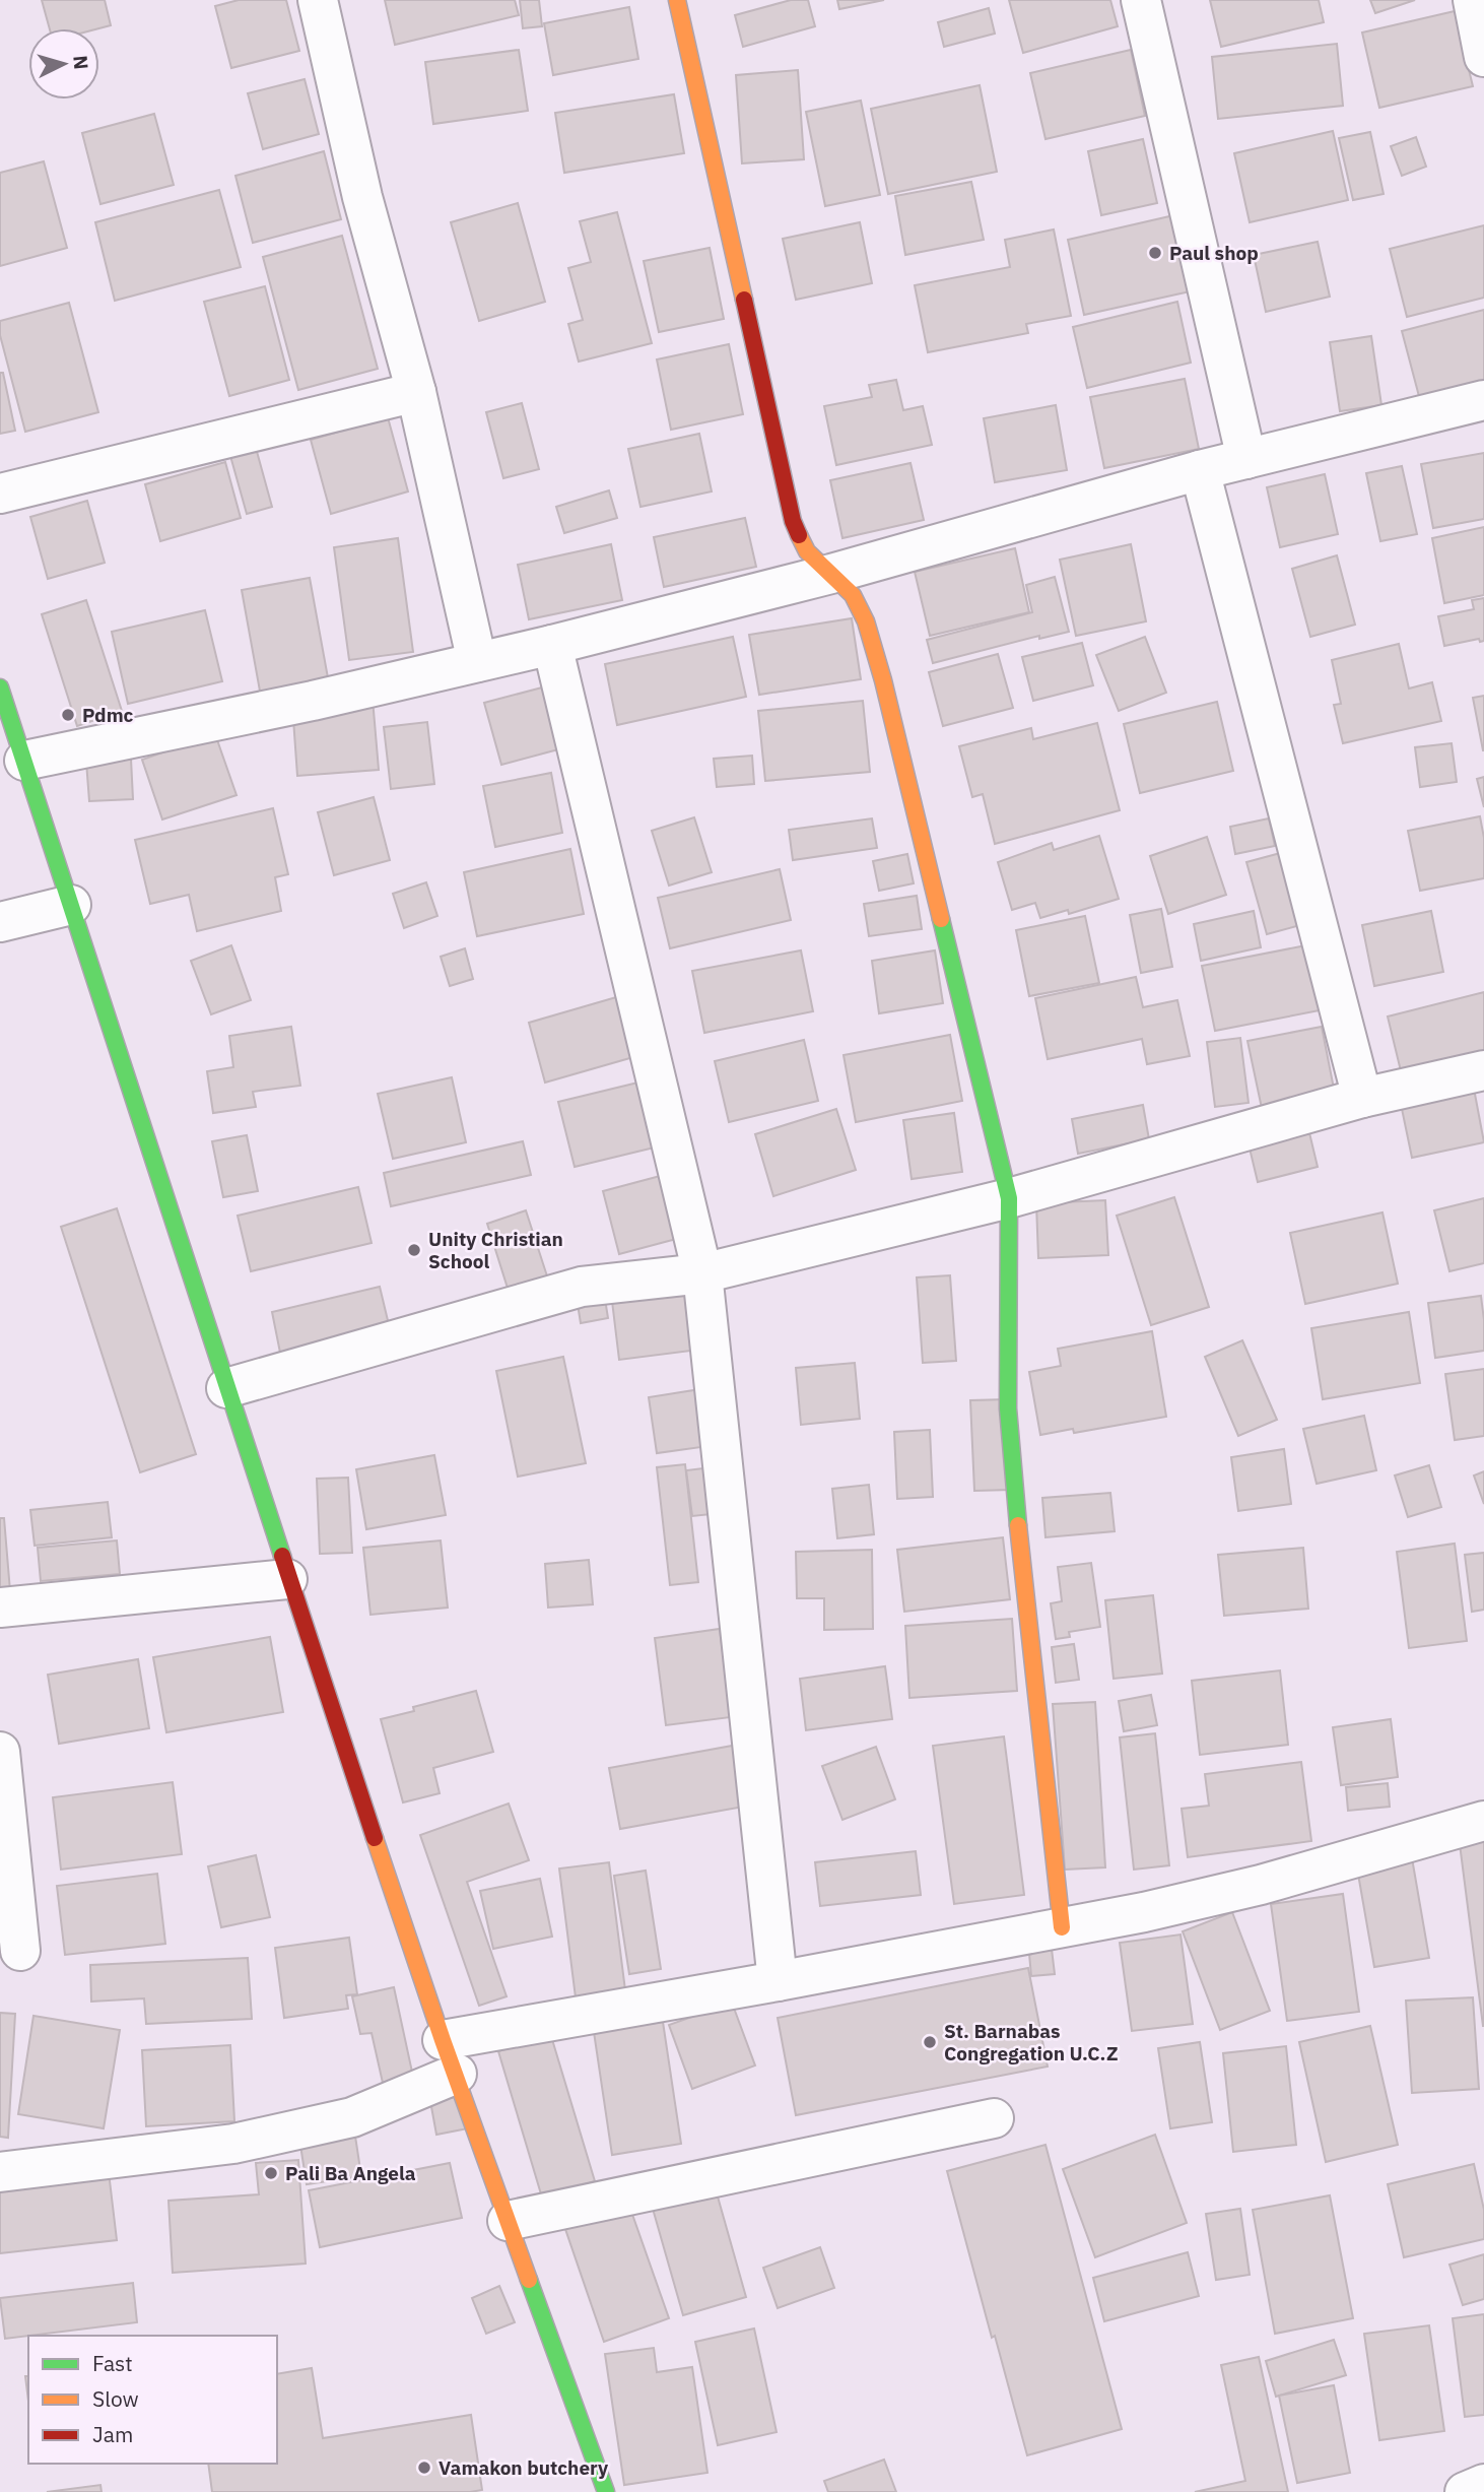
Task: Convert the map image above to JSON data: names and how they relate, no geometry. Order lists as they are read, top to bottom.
{
  "places": [
    "Paul shop",
    "Pdmc",
    "Unity Christian School",
    "St. Barnabas Congregation U.C.Z",
    "Pali Ba Angela",
    "Vamakon butchery"
  ],
  "legend": ["Fast", "Slow", "Jam"],
  "north": "right"
}
